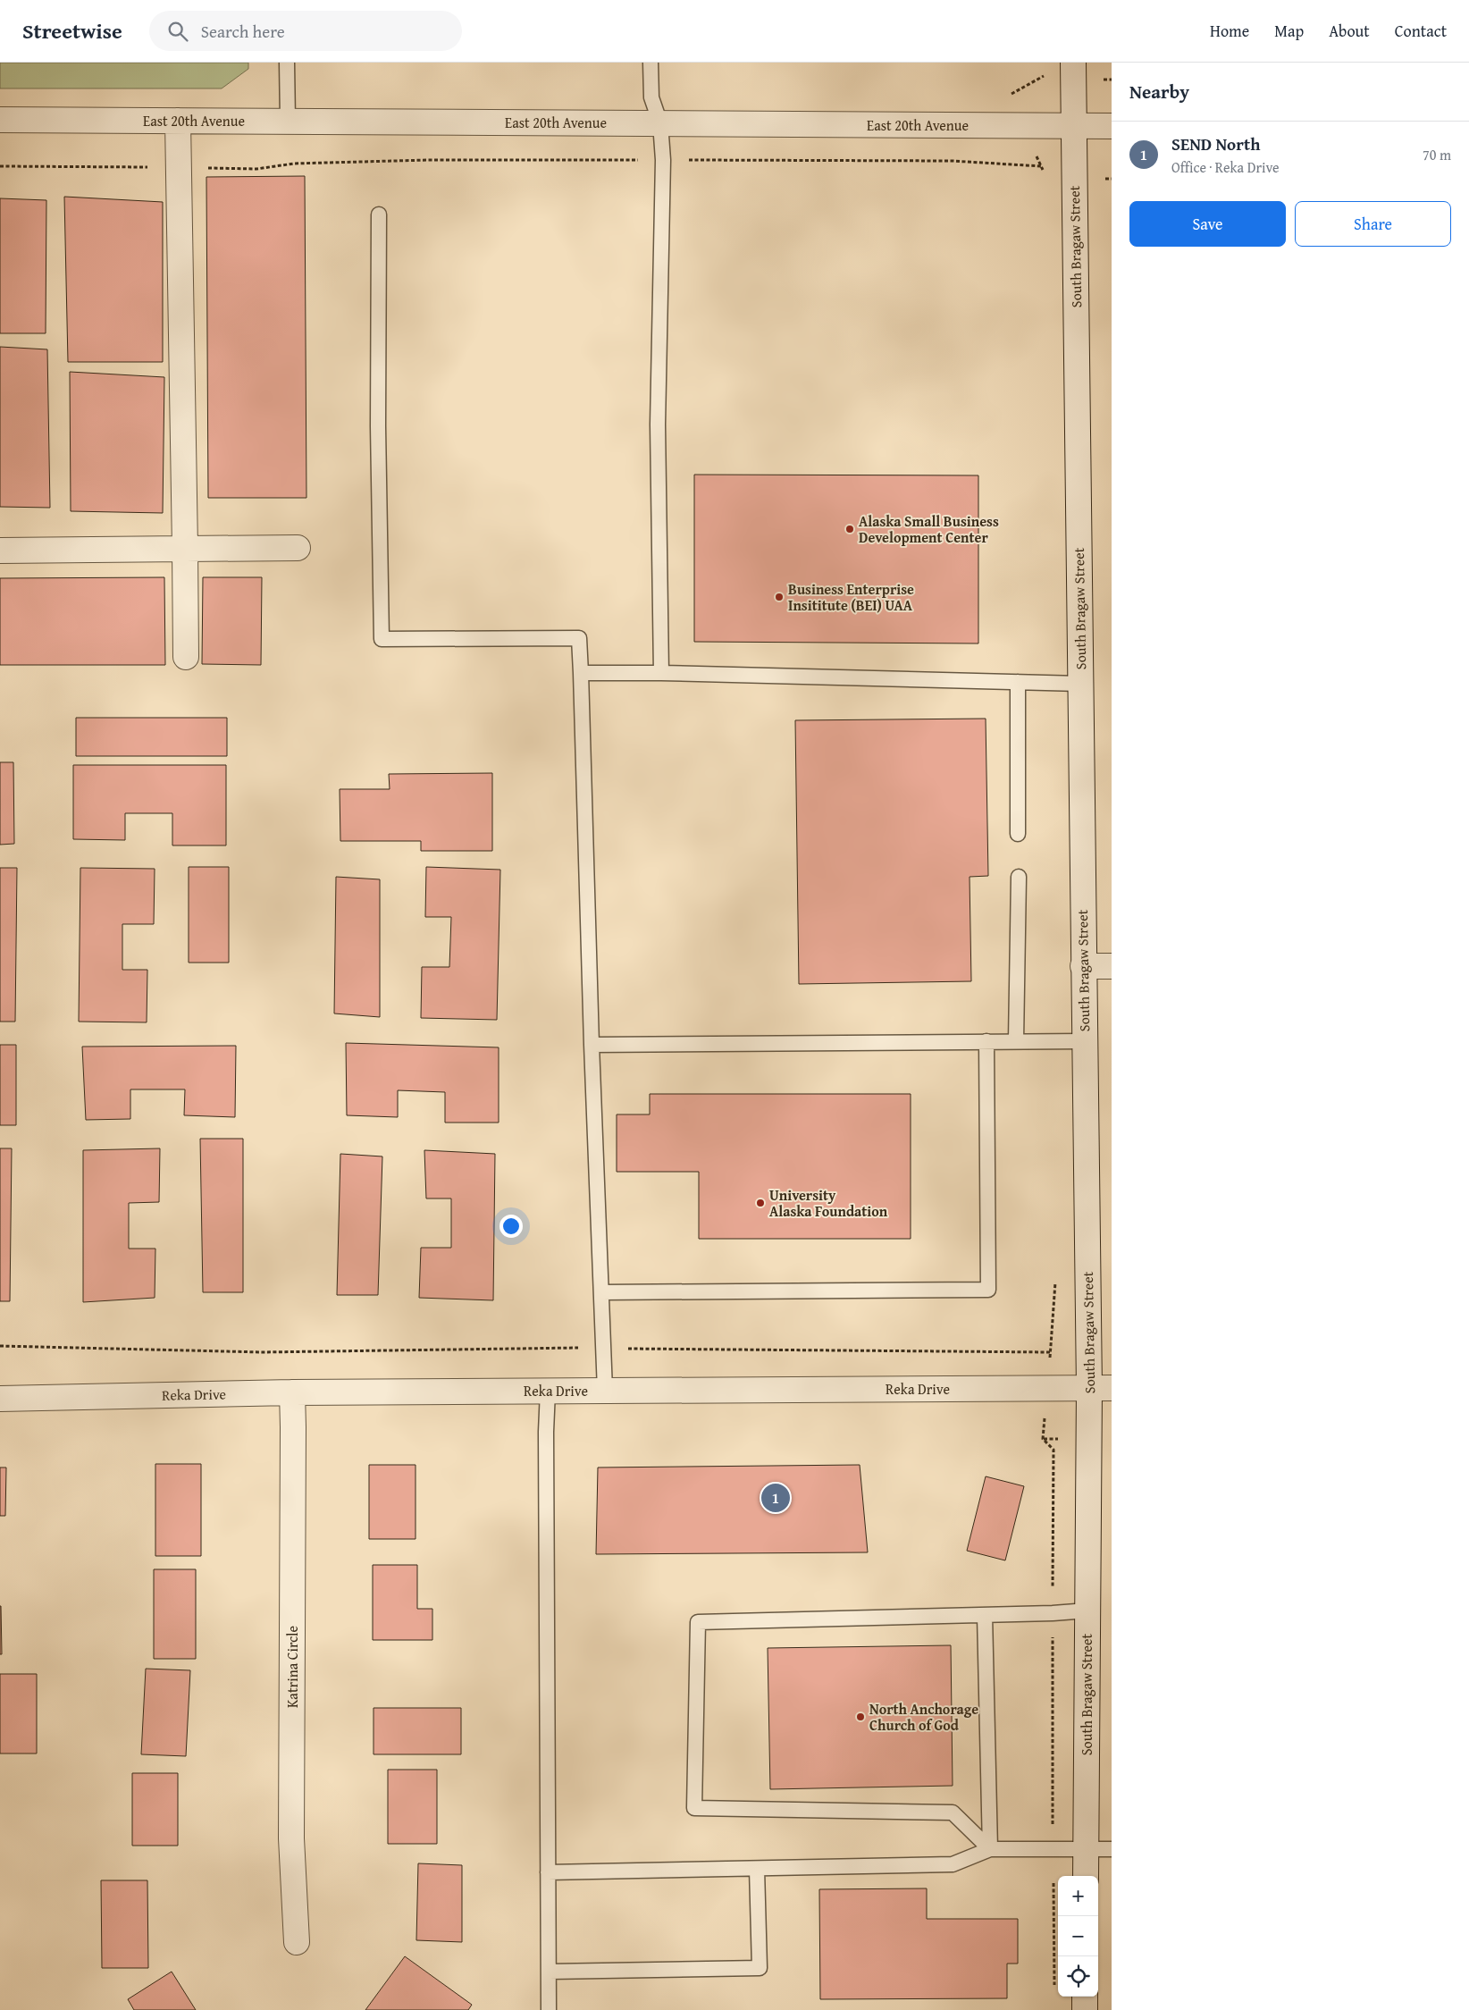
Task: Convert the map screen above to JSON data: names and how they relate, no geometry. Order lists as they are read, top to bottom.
{
  "streets": {
    "street": [
      "East 20th Avenue",
      "South Bragaw Street",
      "Reka Drive",
      "Katrina Circle"
    ]
  },
  "crossings": [
    ["East 20th Avenue", "South Bragaw Street"],
    ["South Bragaw Street", "Reka Drive"],
    ["Reka Drive", "Katrina Circle"]
  ],
  "places": [
    "Alaska Small Business Development Center",
    "Business Enterprise Insititute (BEI) UAA",
    "University Alaska Foundation",
    "North Anchorage Church of God"
  ],
  "page": {
    "header": "Streetwise",
    "search": "Search here",
    "nav": [
      "Home",
      "Map",
      "About",
      "Contact"
    ],
    "heading": "Nearby",
    "list": [
      {
        "mark": "1",
        "name": "SEND North",
        "note": "Office · Reka Drive",
        "value": "70 m"
      }
    ],
    "buttons": ["Save", "Share"],
    "pins": "1",
    "map_buttons": ["+", "−"]
  }
}
